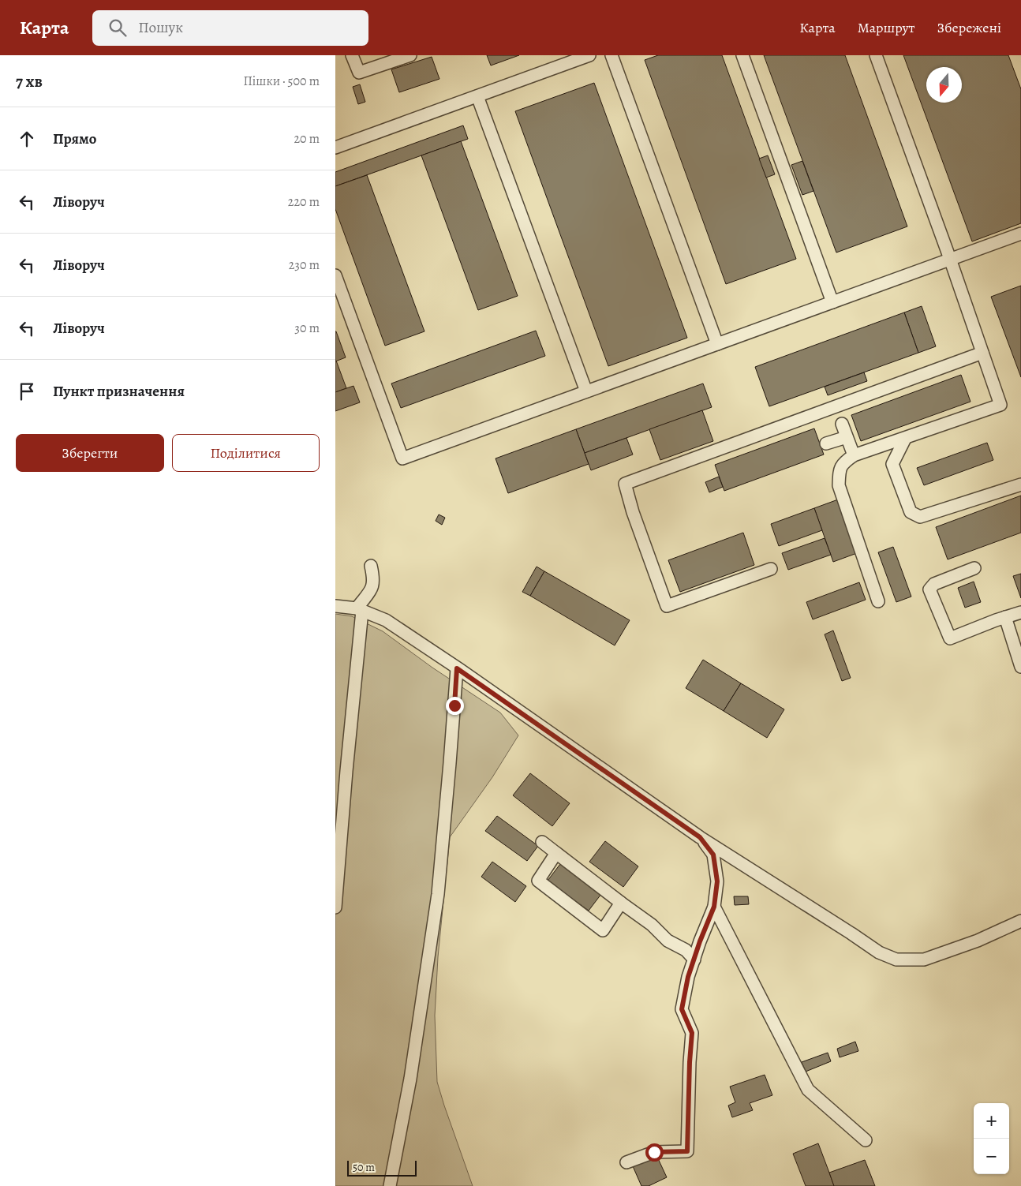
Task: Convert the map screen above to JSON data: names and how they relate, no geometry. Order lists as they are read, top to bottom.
{
  "scale_bar": "50 m",
  "north": "bottom",
  "page": {
    "header": "Карта",
    "search": "Пошук",
    "nav": ["Карта", "Маршрут", "Збережені"],
    "heading": ["7 хв", "Пішки · 500 m"],
    "list": [
      ["Прямо", "20 m"],
      ["Ліворуч", "220 m"],
      ["Ліворуч", "230 m"],
      ["Ліворуч", "30 m"],
      "Пункт призначення"
    ],
    "buttons": ["Зберегти", "Поділитися"],
    "map_buttons": ["+", "−"],
    "scale": "50 m"
  }
}
